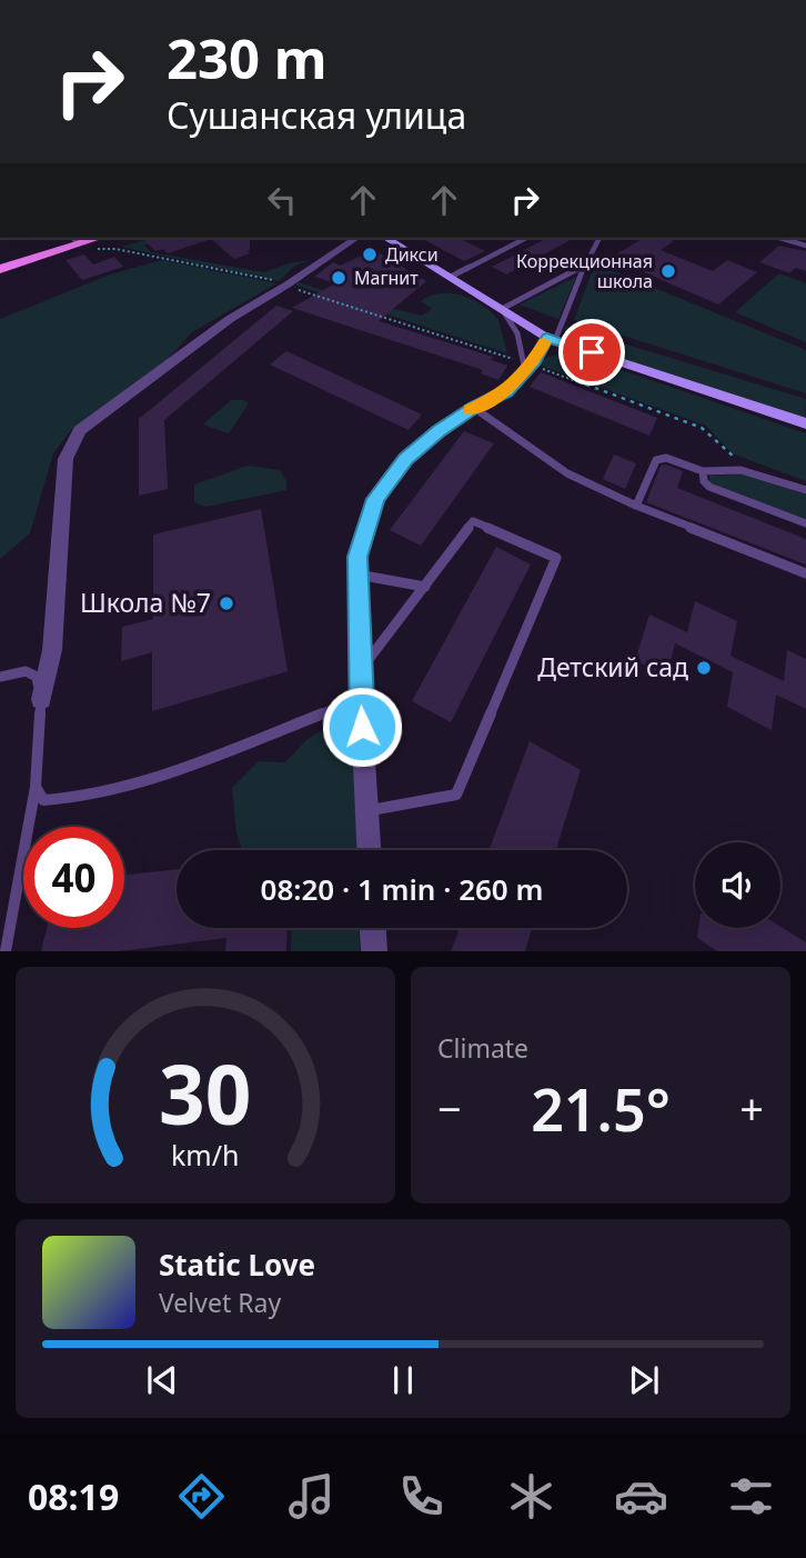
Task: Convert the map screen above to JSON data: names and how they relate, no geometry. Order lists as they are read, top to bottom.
{
  "places": [
    "Дикси",
    "Коррекционная школа",
    "Магнит",
    "Школа №7",
    "Детский сад"
  ],
  "page": {
    "turn": ["230 m", "Сушанская улица"],
    "limit": "40",
    "trip": "08:20 · 1 min · 260 m",
    "tile": "Climate",
    "heat": ["−", "21.5°", "+"],
    "song": ["Static Love", "Velvet Ray"],
    "tabs": "08:19",
    "gauge": ["30", "km/h"]
  }
}
